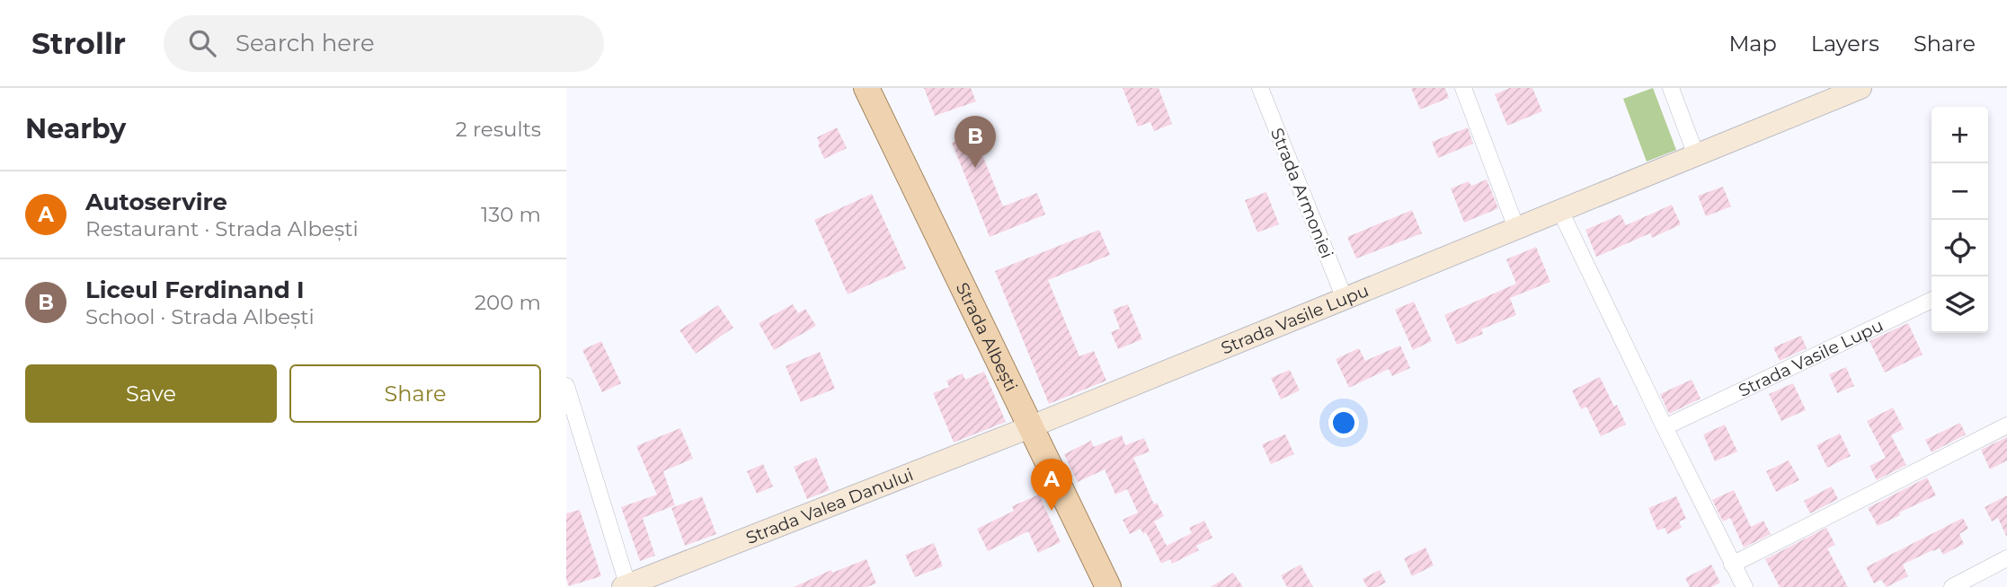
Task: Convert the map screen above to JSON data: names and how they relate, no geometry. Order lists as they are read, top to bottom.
{
  "streets": {
    "main road": ["Strada Vasile Lupu", "Strada Albești", "Strada Valea Danului"],
    "street": ["Strada Armoniei"]
  },
  "crossings": [
    ["Strada Armoniei", "Strada Vasile Lupu"],
    ["Strada Vasile Lupu", "Strada Albești"],
    ["Strada Vasile Lupu", "Strada Valea Danului"],
    ["Strada Albești", "Strada Valea Danului"]
  ],
  "page": {
    "header": "Strollr",
    "search": "Search here",
    "nav": ["Map", "Layers", "Share"],
    "heading": ["Nearby", "2 results"],
    "map_buttons": ["+", "−"],
    "pins": ["B", "A"],
    "list": [
      {
        "mark": "A",
        "name": "Autoservire",
        "note": "Restaurant · Strada Albești",
        "value": "130 m"
      },
      {
        "mark": "B",
        "name": "Liceul Ferdinand I",
        "note": "School · Strada Albești",
        "value": "200 m"
      }
    ],
    "buttons": ["Save", "Share"]
  }
}
